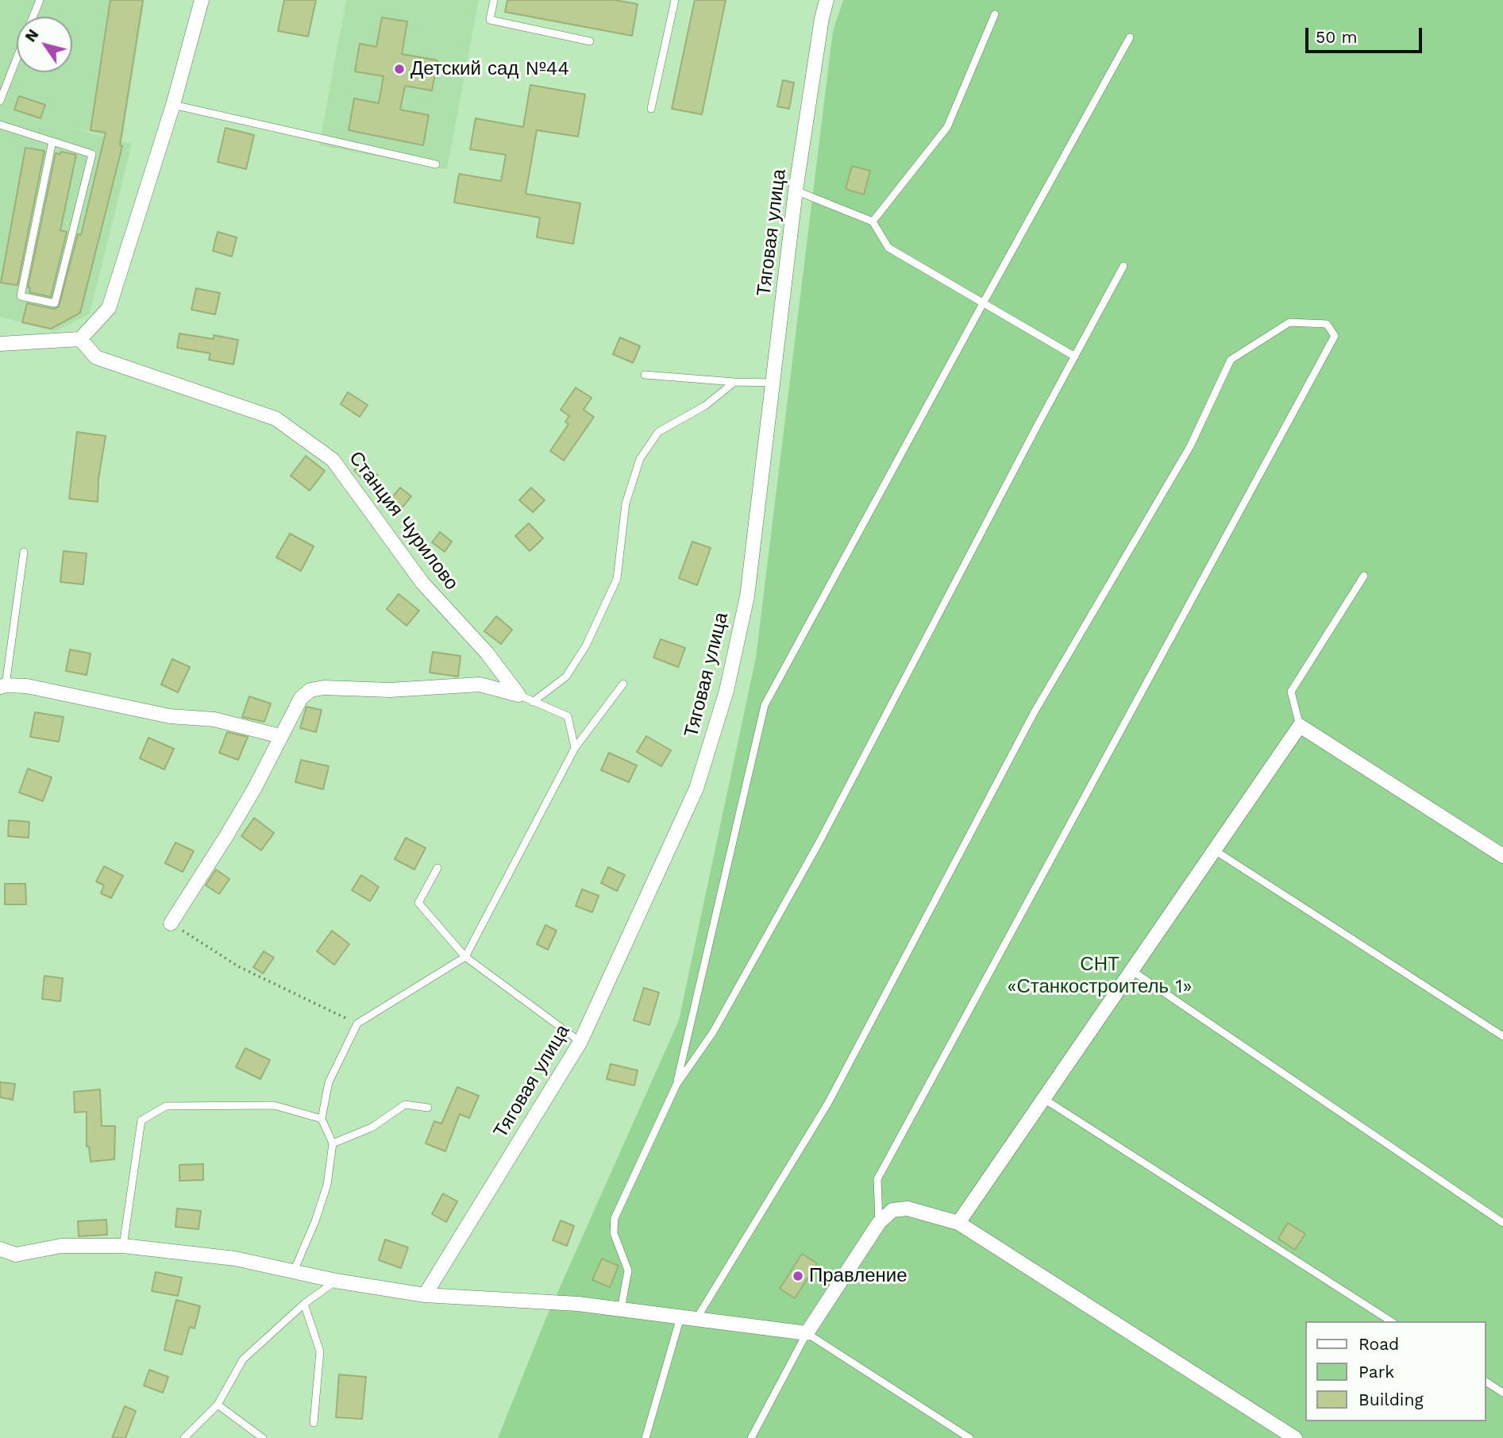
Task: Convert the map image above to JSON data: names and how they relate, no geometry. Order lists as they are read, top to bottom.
{
  "streets": {
    "street": ["Тяговая улица", "Станция Чурилово"]
  },
  "parks": ["СНТ «Станкостроитель 1»"],
  "places": ["Детский сад №44", "Правление"],
  "legend": ["Road", "Park", "Building"],
  "scale_bar": "50 m",
  "north": "top left"
}
